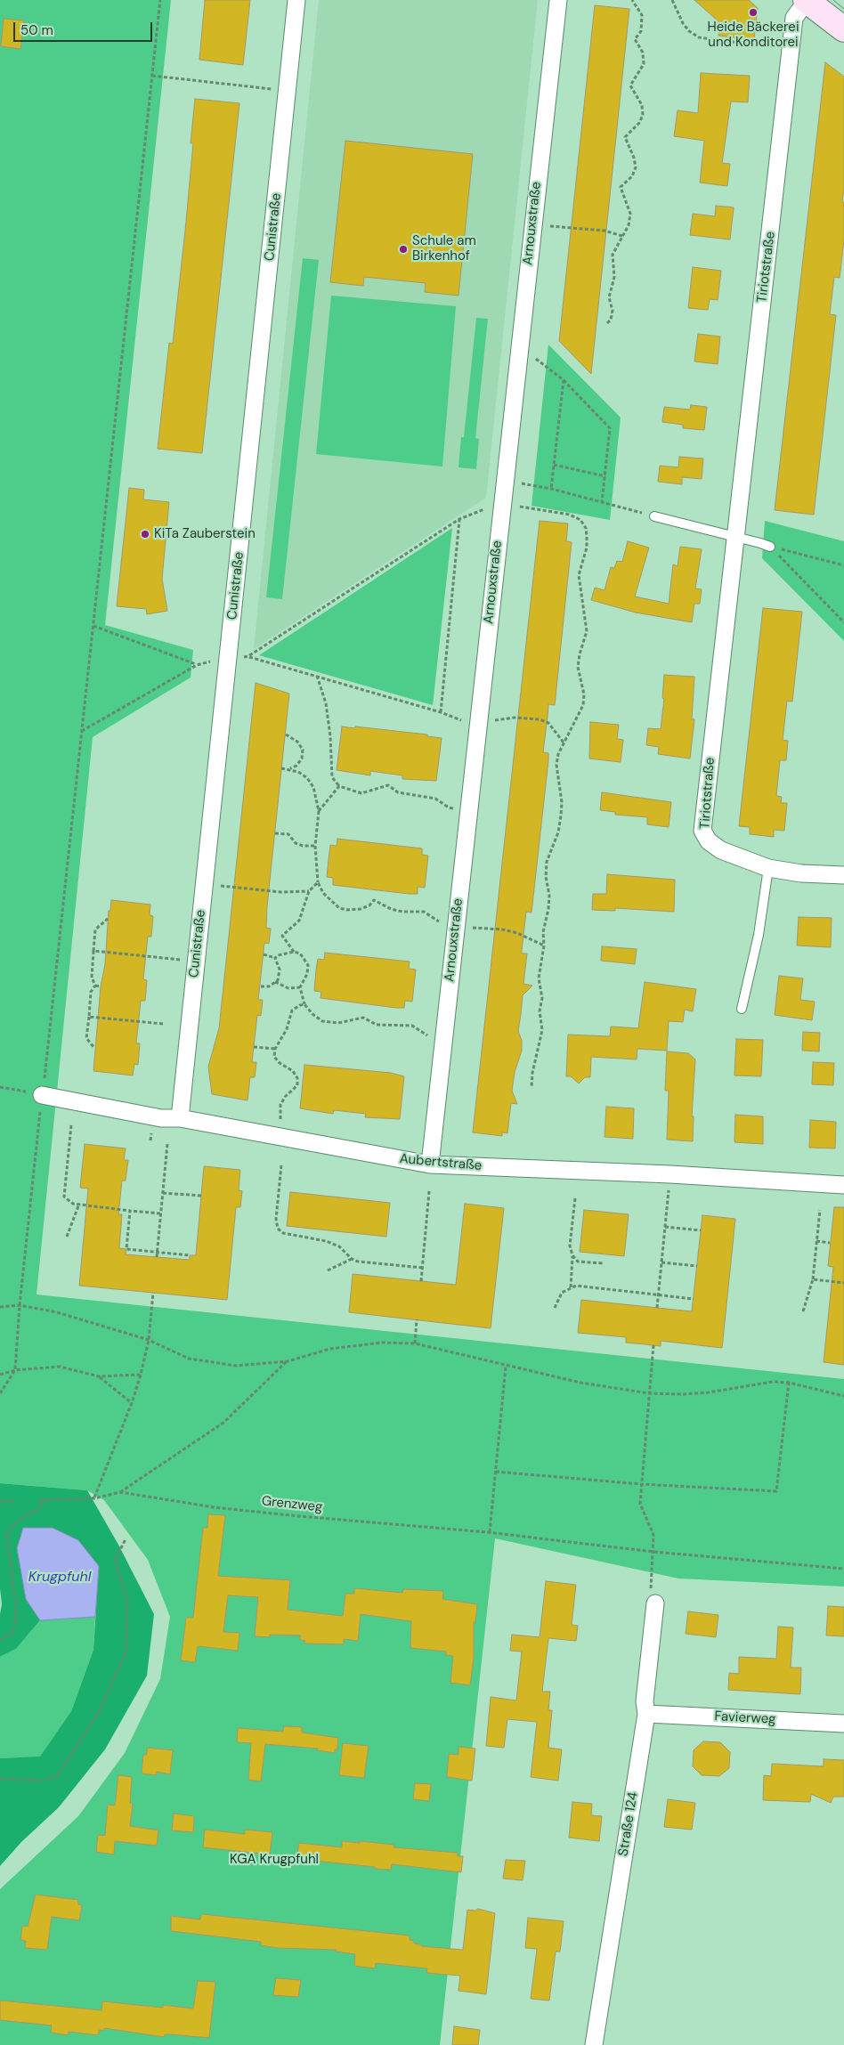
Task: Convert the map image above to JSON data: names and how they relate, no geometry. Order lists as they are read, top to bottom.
{
  "streets": {
    "street": [
      "Arnouxstraße",
      "Cunistraße",
      "Tiriotstraße",
      "Aubertstraße",
      "Favierweg",
      "Straße 124"
    ],
    "path": ["Grenzweg"]
  },
  "crossings": [
    ["Arnouxstraße", "Aubertstraße"],
    ["Cunistraße", "Aubertstraße"],
    ["Favierweg", "Straße 124"]
  ],
  "water": ["Krugpfuhl"],
  "parks": ["KGA Krugpfuhl"],
  "places": ["Heide Bäckerei und Konditorei", "Schule am Birkenhof", "KiTa Zauberstein"],
  "scale_bar": "50 m"
}
